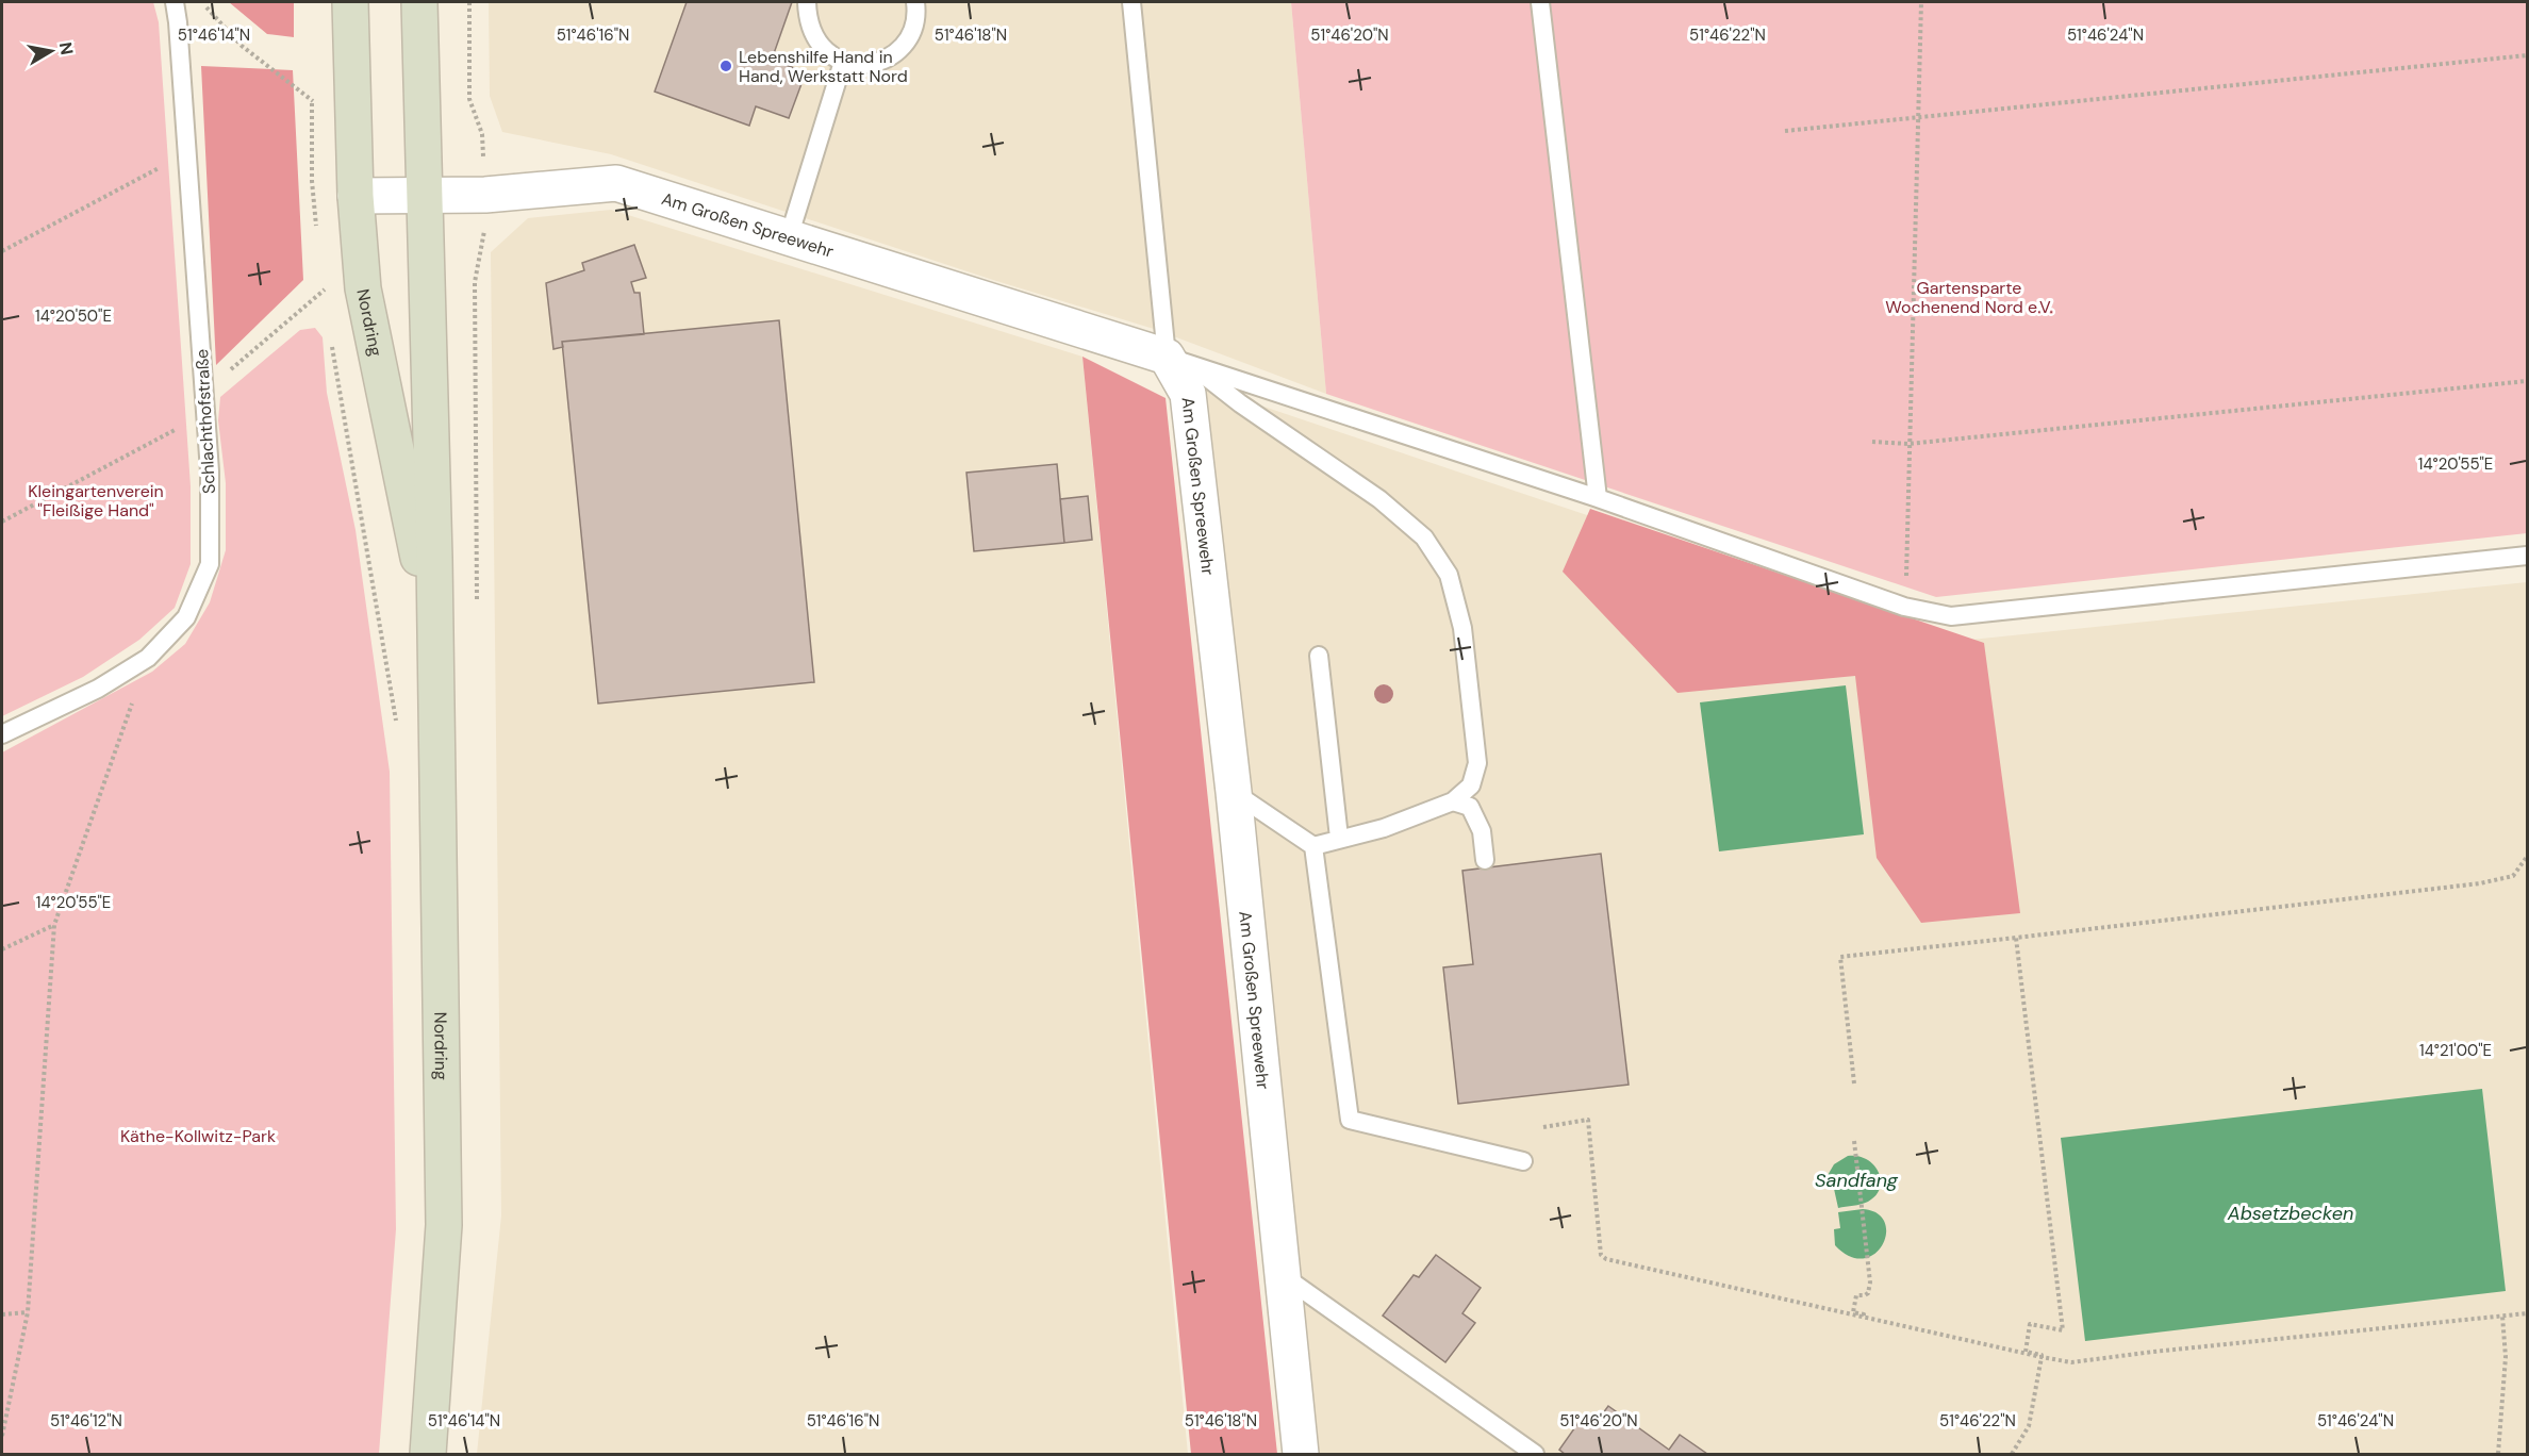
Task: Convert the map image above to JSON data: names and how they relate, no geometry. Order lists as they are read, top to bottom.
{
  "streets": {
    "main road": ["Nordring"],
    "street": ["Am Großen Spreewehr"],
    "lane": ["Schlachthofstraße"]
  },
  "crossings": [
    ["Am Großen Spreewehr", "Nordring"]
  ],
  "water": ["Sandfang", "Absetzbecken"],
  "parks": ["Gartensparte Wochenend Nord e.V.", "Kleingartenverein \"Fleißige Hand\"", "Käthe-Kollwitz-Park"],
  "places": ["Lebenshilfe Hand in Hand, Werkstatt Nord"],
  "north": "right",
  "coordinates": [
    "51°46'24\"N",
    "51°46'14\"N",
    "51°46'16\"N",
    "51°46'18\"N",
    "51°46'20\"N",
    "51°46'22\"N",
    "14°20'50\"E",
    "14°20'55\"E",
    "14°21'00\"E",
    "51°46'12\"N"
  ]
}
